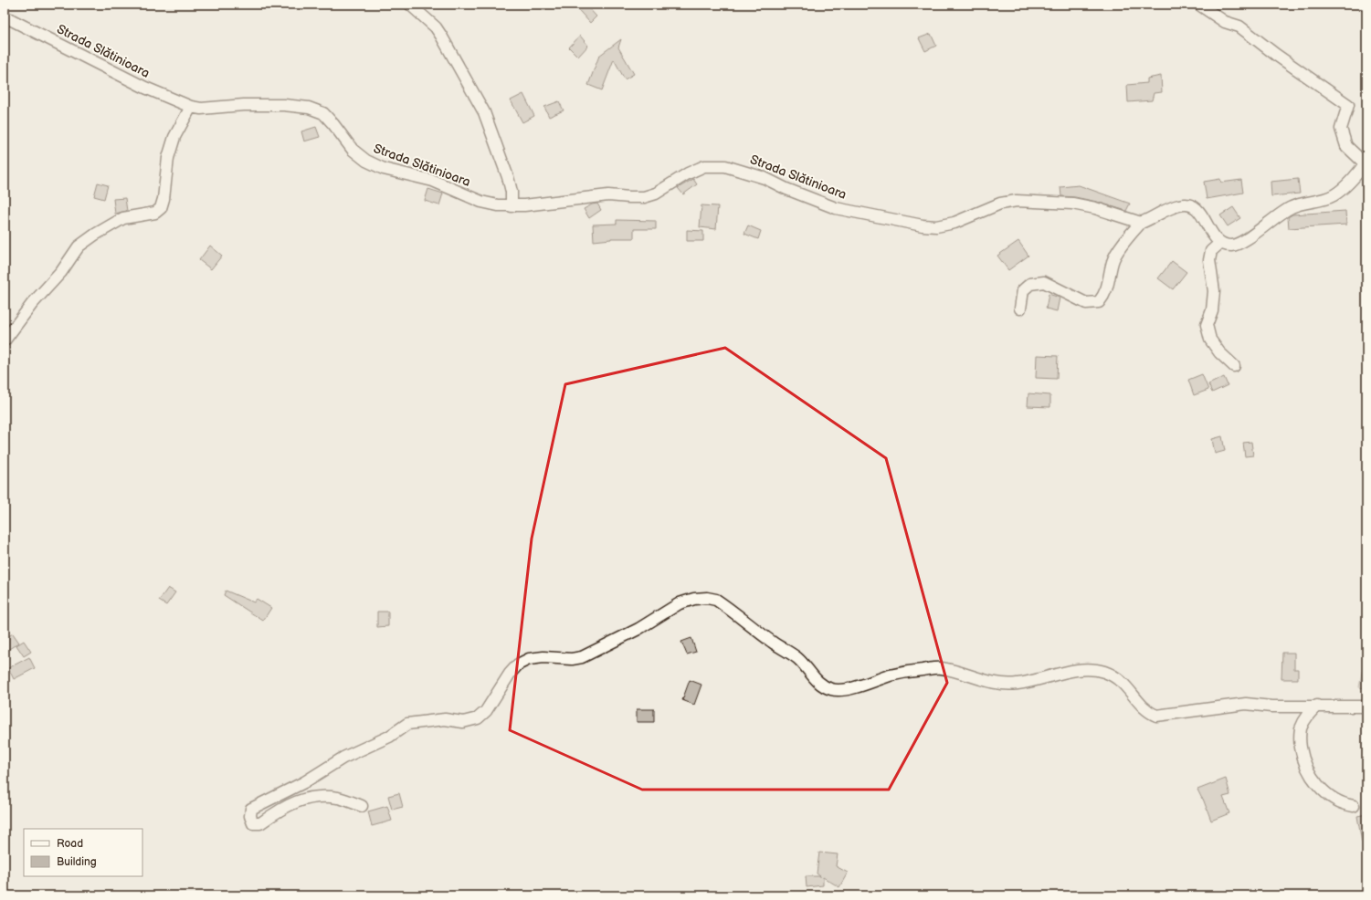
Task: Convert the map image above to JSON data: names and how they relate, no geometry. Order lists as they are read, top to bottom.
{
  "streets": {
    "street": ["Strada Slătinioara"]
  },
  "legend": ["Road", "Building"]
}
